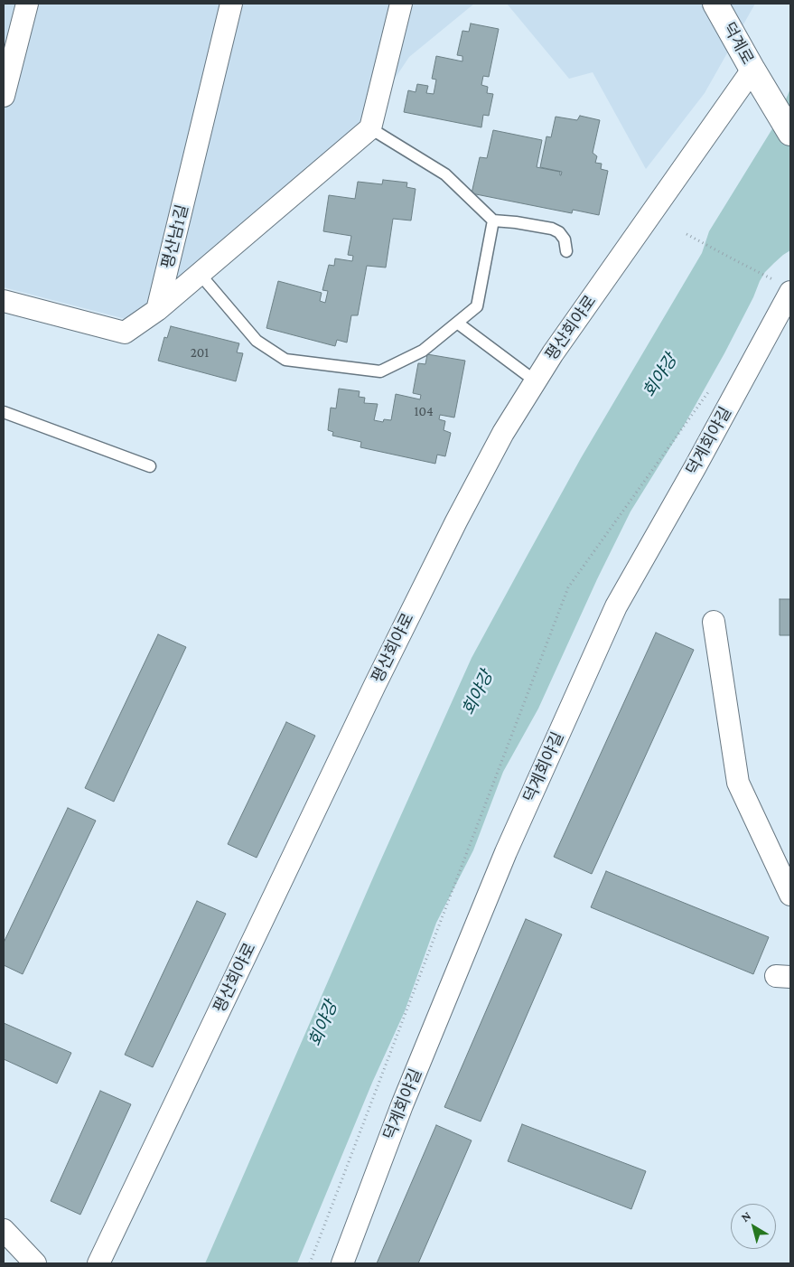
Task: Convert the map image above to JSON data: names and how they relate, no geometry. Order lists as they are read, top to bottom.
{
  "streets": {
    "street": [
      "덕계로",
      "평산남1길",
      "평산회야로",
      "덕계회야길"
    ]
  },
  "crossings": [
    ["덕계로", "평산회야로"]
  ],
  "water": ["회야강"],
  "house_numbers": ["201", "104"],
  "north": "top left"
}
